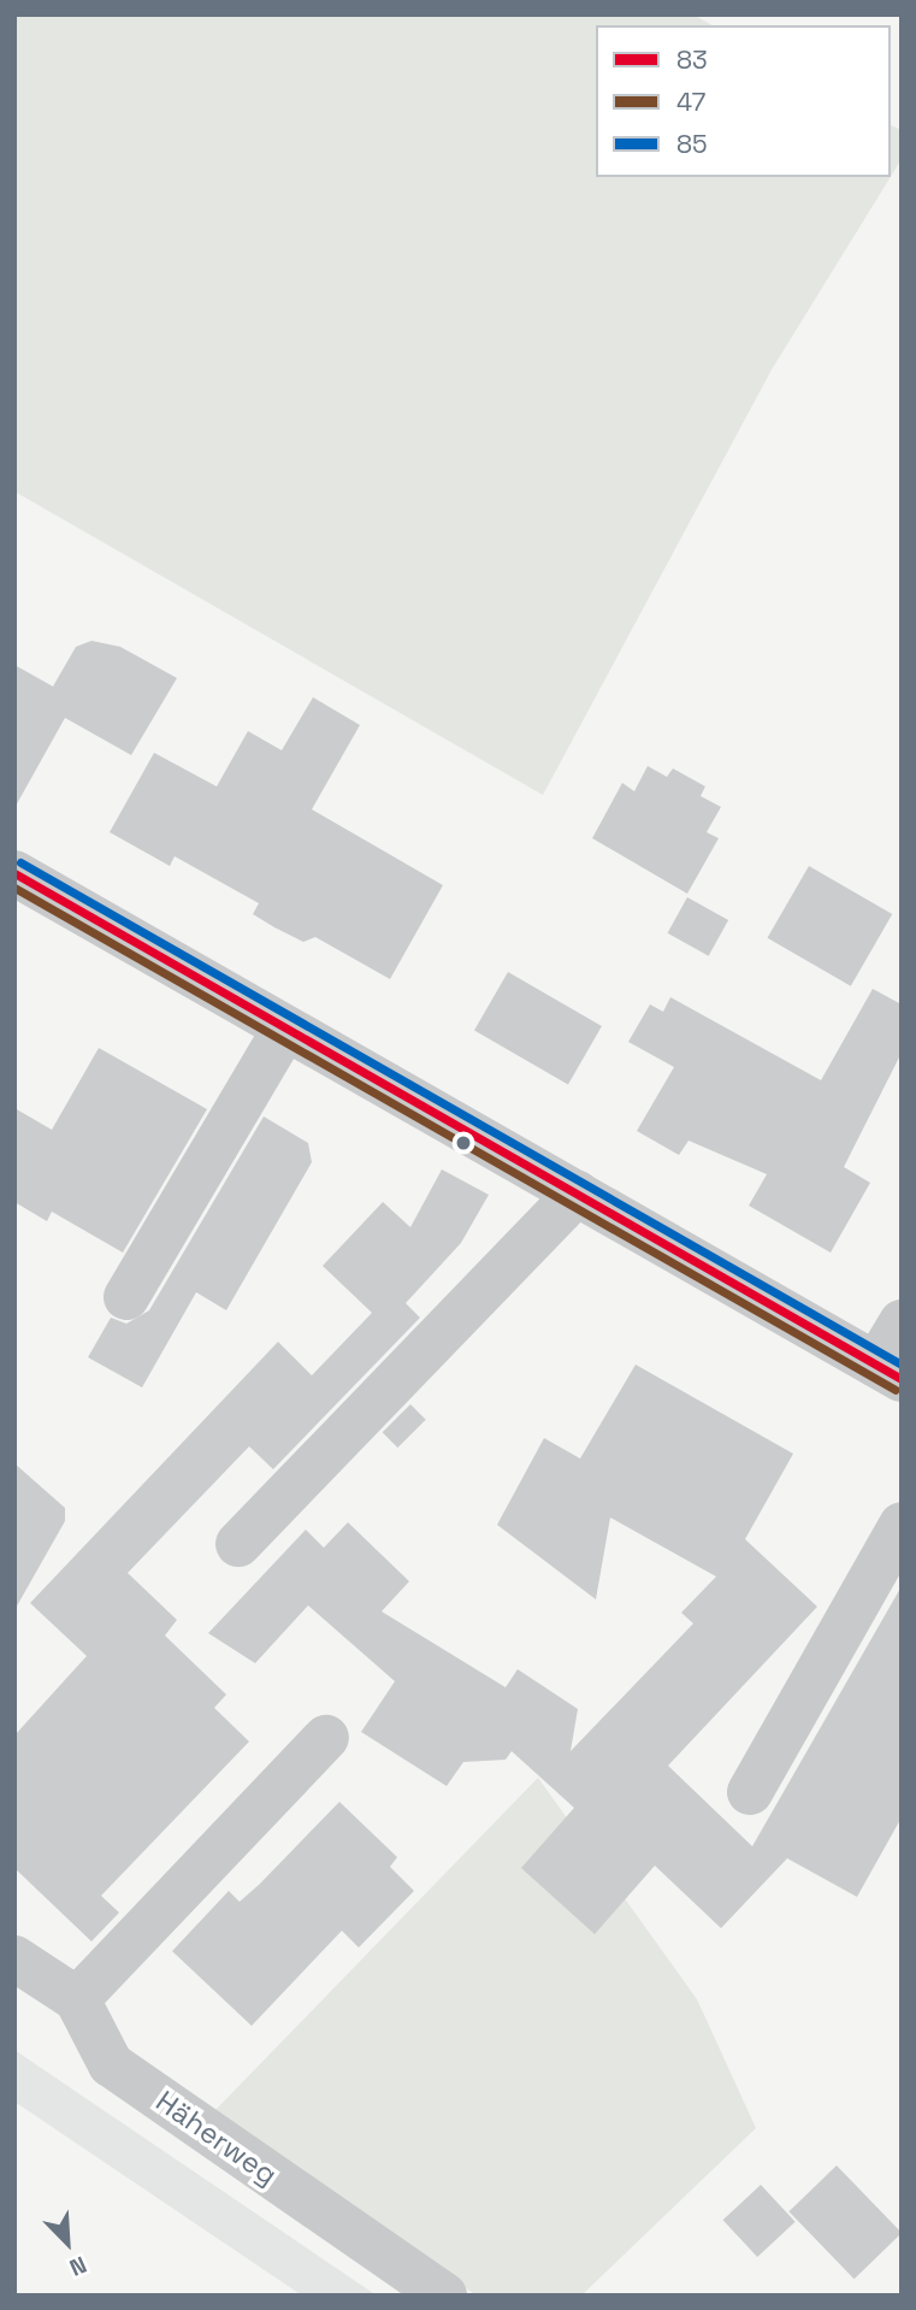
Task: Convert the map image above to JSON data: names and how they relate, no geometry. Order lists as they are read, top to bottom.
{
  "streets": {
    "street": ["Häherweg"]
  },
  "lines": ["transit line 85", "transit line 83", "transit line 47"],
  "legend": ["83", "47", "85"],
  "north": "bottom right"
}
